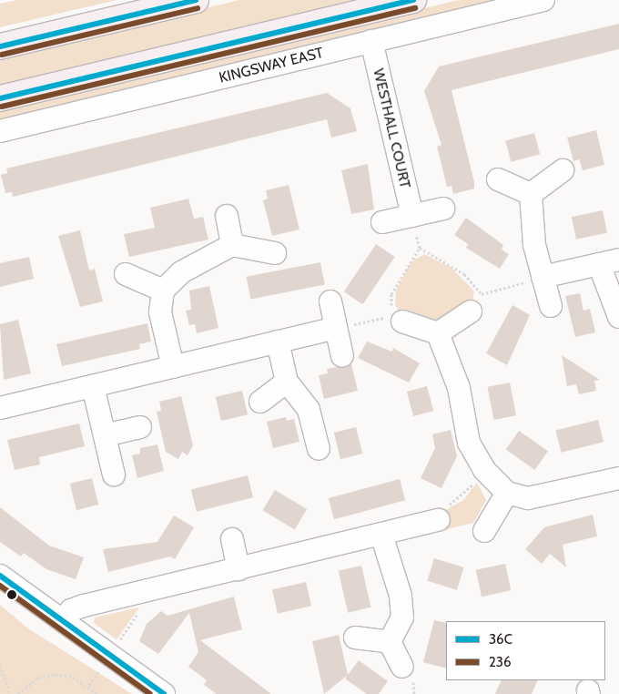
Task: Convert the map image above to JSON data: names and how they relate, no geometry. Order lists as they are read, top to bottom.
{
  "streets": {
    "highway": ["KINGSWAY EAST"],
    "street": ["WESTHALL COURT"]
  },
  "crossings": [
    ["KINGSWAY EAST", "WESTHALL COURT"]
  ],
  "lines": ["transit line 36C", "transit line 236"],
  "legend": ["36C", "236"]
}
